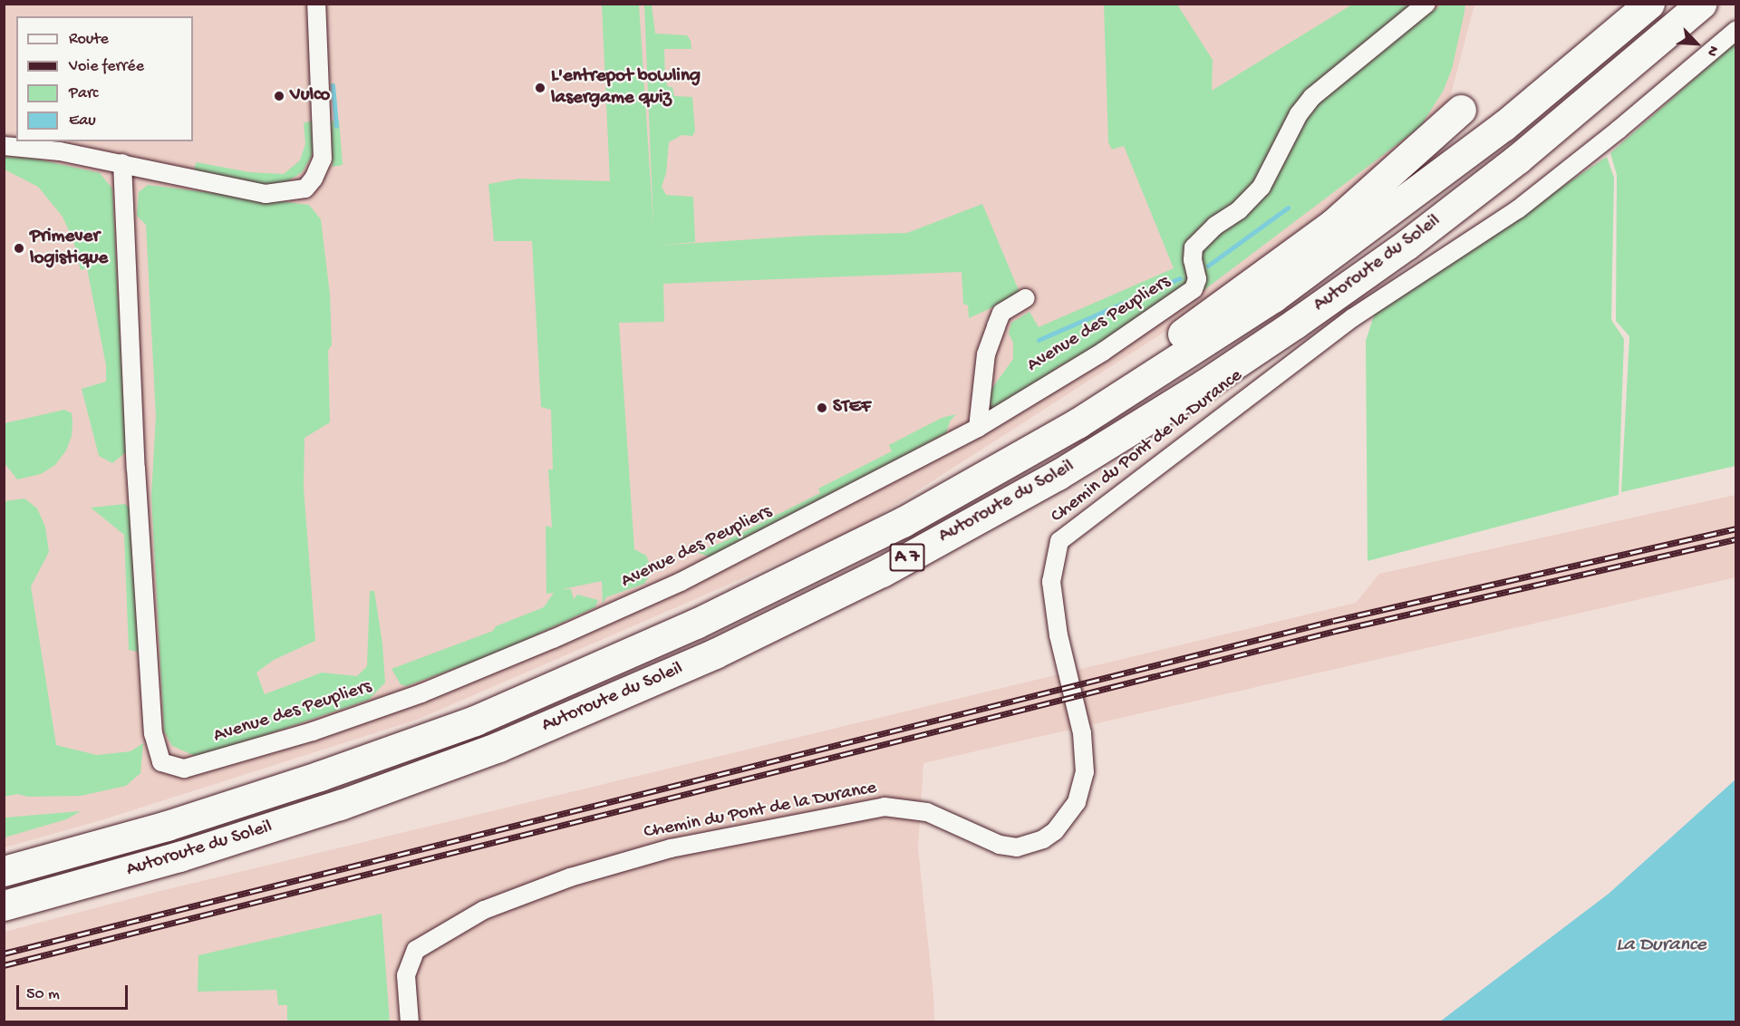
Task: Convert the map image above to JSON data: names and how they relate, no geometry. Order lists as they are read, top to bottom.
{
  "streets": {
    "highway": ["Autoroute du Soleil", "A 7"],
    "street": ["Avenue des Peupliers", "Chemin du Pont de la Durance"]
  },
  "water": ["La Durance"],
  "places": [
    "L'entrepot bowling lasergame quiz",
    "Vulco",
    "Primever logistique",
    "STEF"
  ],
  "legend": [
    "Route",
    "Voie ferrée",
    "Parc",
    "Eau"
  ],
  "scale_bar": "50 m",
  "north": "bottom right"
}
